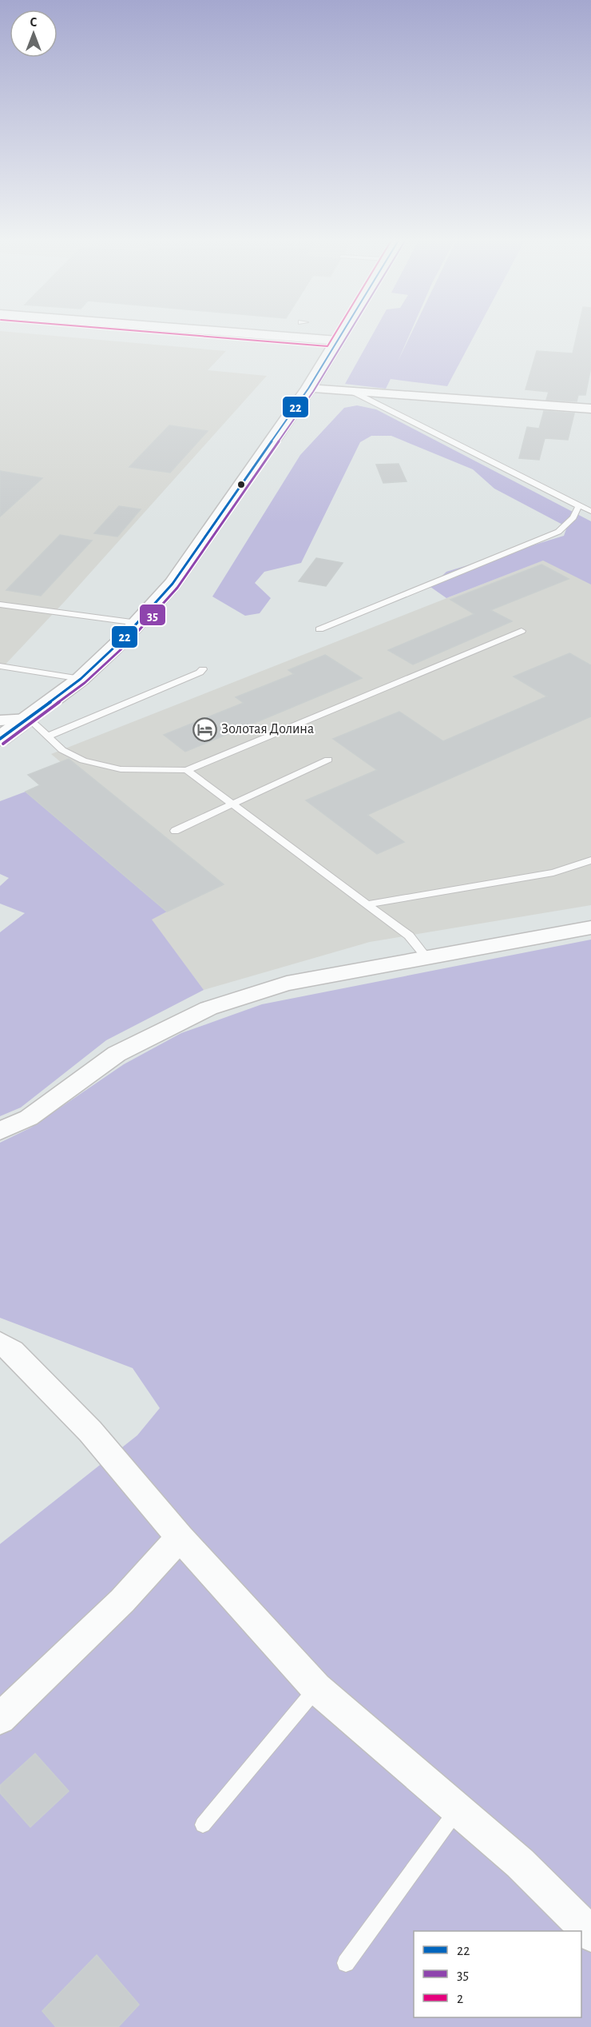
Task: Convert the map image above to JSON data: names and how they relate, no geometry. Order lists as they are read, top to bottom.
{
  "places": {
    "hotel": ["Золотая Долина"]
  },
  "lines": ["transit line 22", "transit line 35", "transit line 2"],
  "legend": ["22", "35", "2"],
  "north": "top"
}
